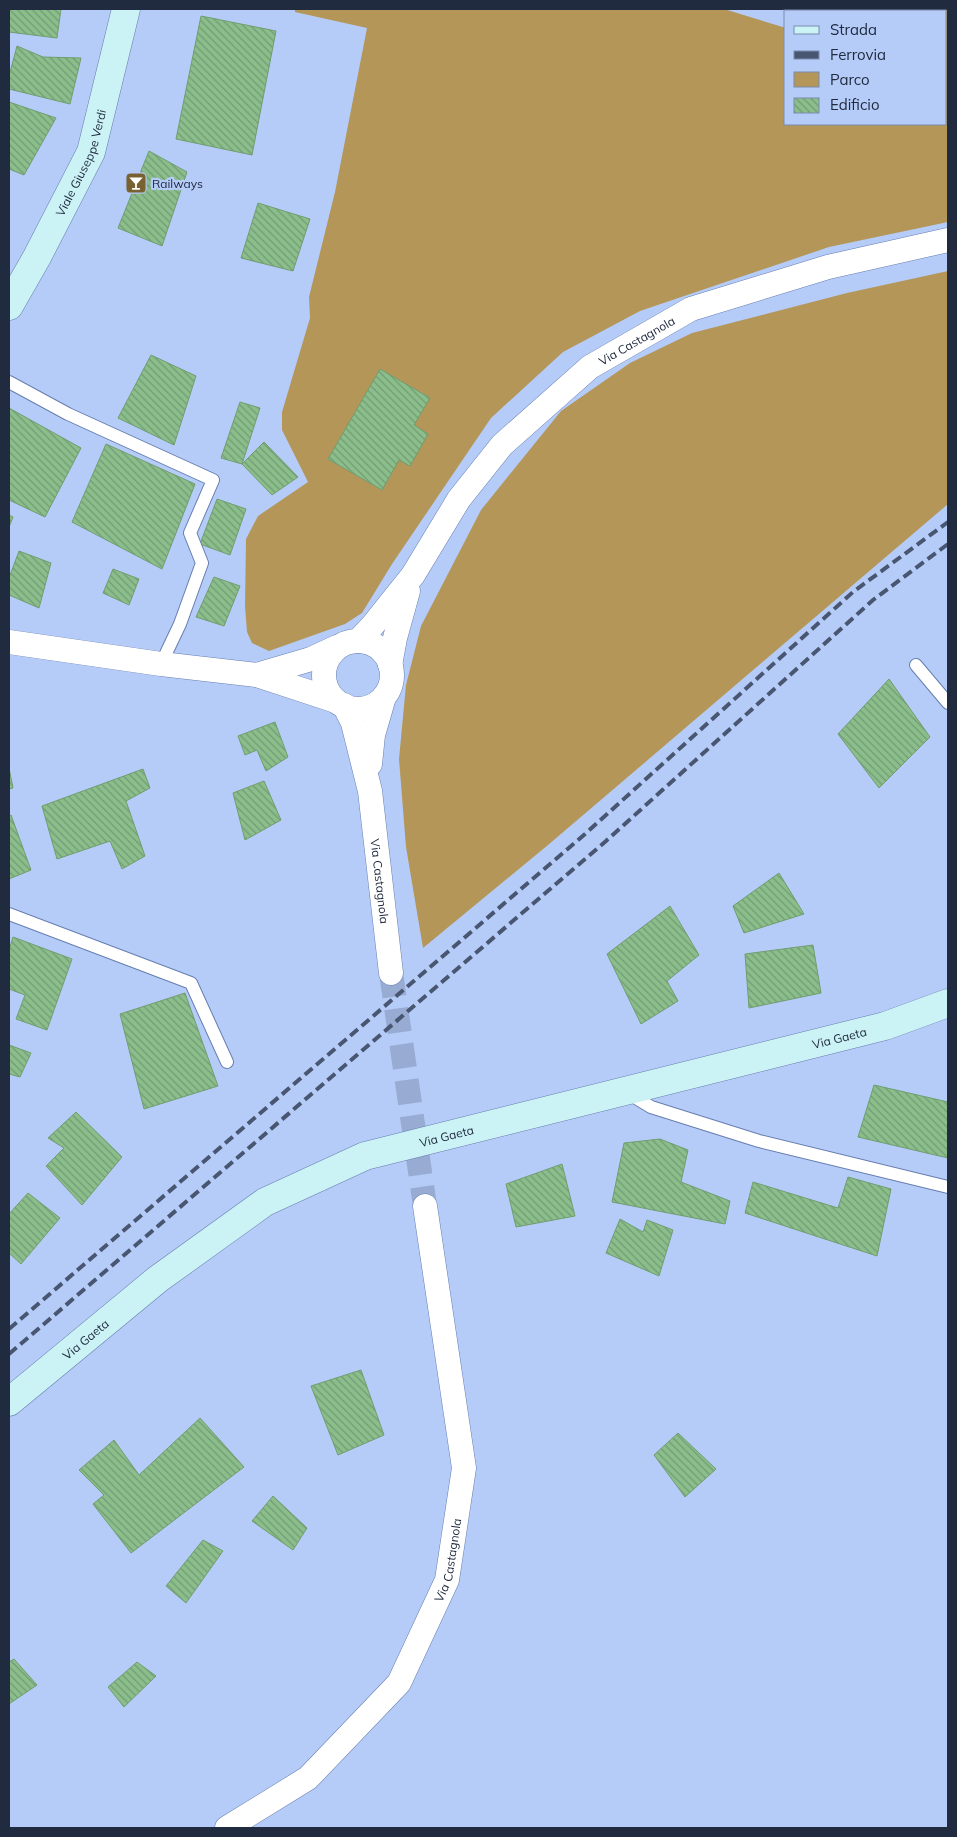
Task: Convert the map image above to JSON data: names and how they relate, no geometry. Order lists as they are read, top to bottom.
{
  "streets": {
    "street": ["Viale Giuseppe Verdi", "Via Castagnola", "Via Gaeta"]
  },
  "places": {
    "bar": ["Railways"]
  },
  "legend": [
    "Strada",
    "Ferrovia",
    "Parco",
    "Edificio"
  ]
}
